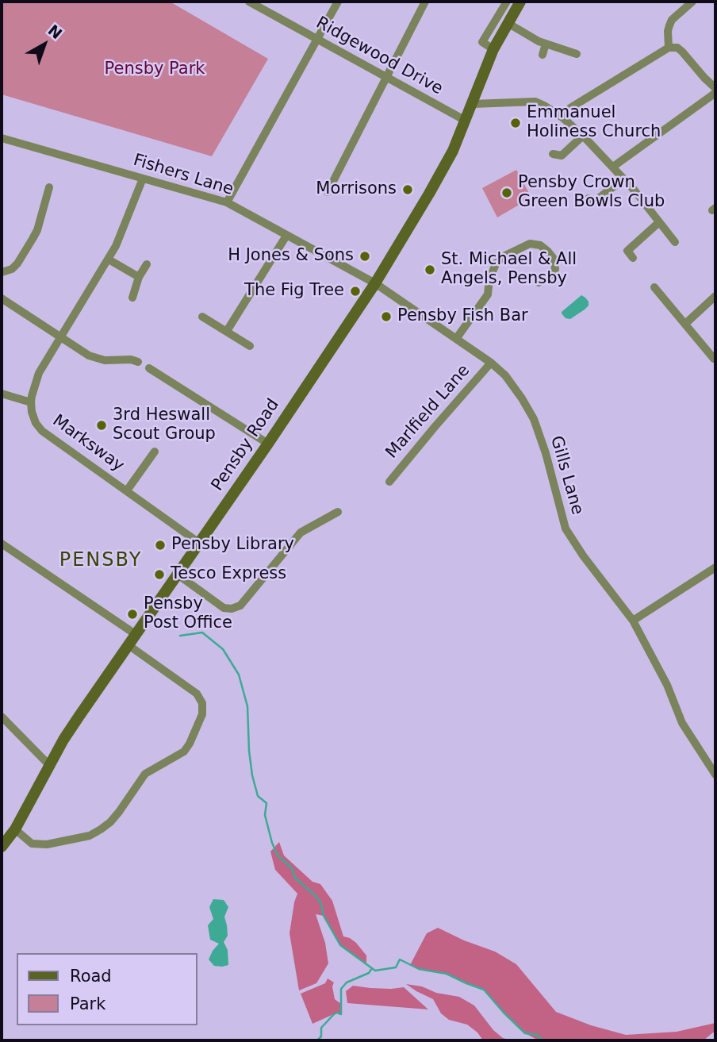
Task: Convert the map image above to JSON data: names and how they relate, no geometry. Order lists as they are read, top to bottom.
{
  "streets": {
    "main road": ["Pensby Road"],
    "street": [
      "Ridgewood Drive",
      "Fishers Lane",
      "Marlfield Lane",
      "Marksway",
      "Gills Lane"
    ]
  },
  "crossings": [
    ["Ridgewood Drive", "Pensby Road"],
    ["Fishers Lane", "Pensby Road"],
    ["Fishers Lane", "Gills Lane"],
    ["Marlfield Lane", "Gills Lane"],
    ["Marksway", "Pensby Road"],
    ["Pensby Road", "Gills Lane"]
  ],
  "districts": ["PENSBY"],
  "parks": ["Pensby Park"],
  "places": [
    "Emmanuel Holiness Church",
    "Morrisons",
    "Pensby Crown Green Bowls Club",
    "H Jones & Sons",
    "St. Michael & All Angels, Pensby",
    "The Fig Tree",
    "Pensby Fish Bar",
    "3rd Heswall Scout Group",
    "Pensby Library",
    "Tesco Express",
    "Pensby Post Office"
  ],
  "legend": ["Road", "Park"],
  "north": "top right"
}
